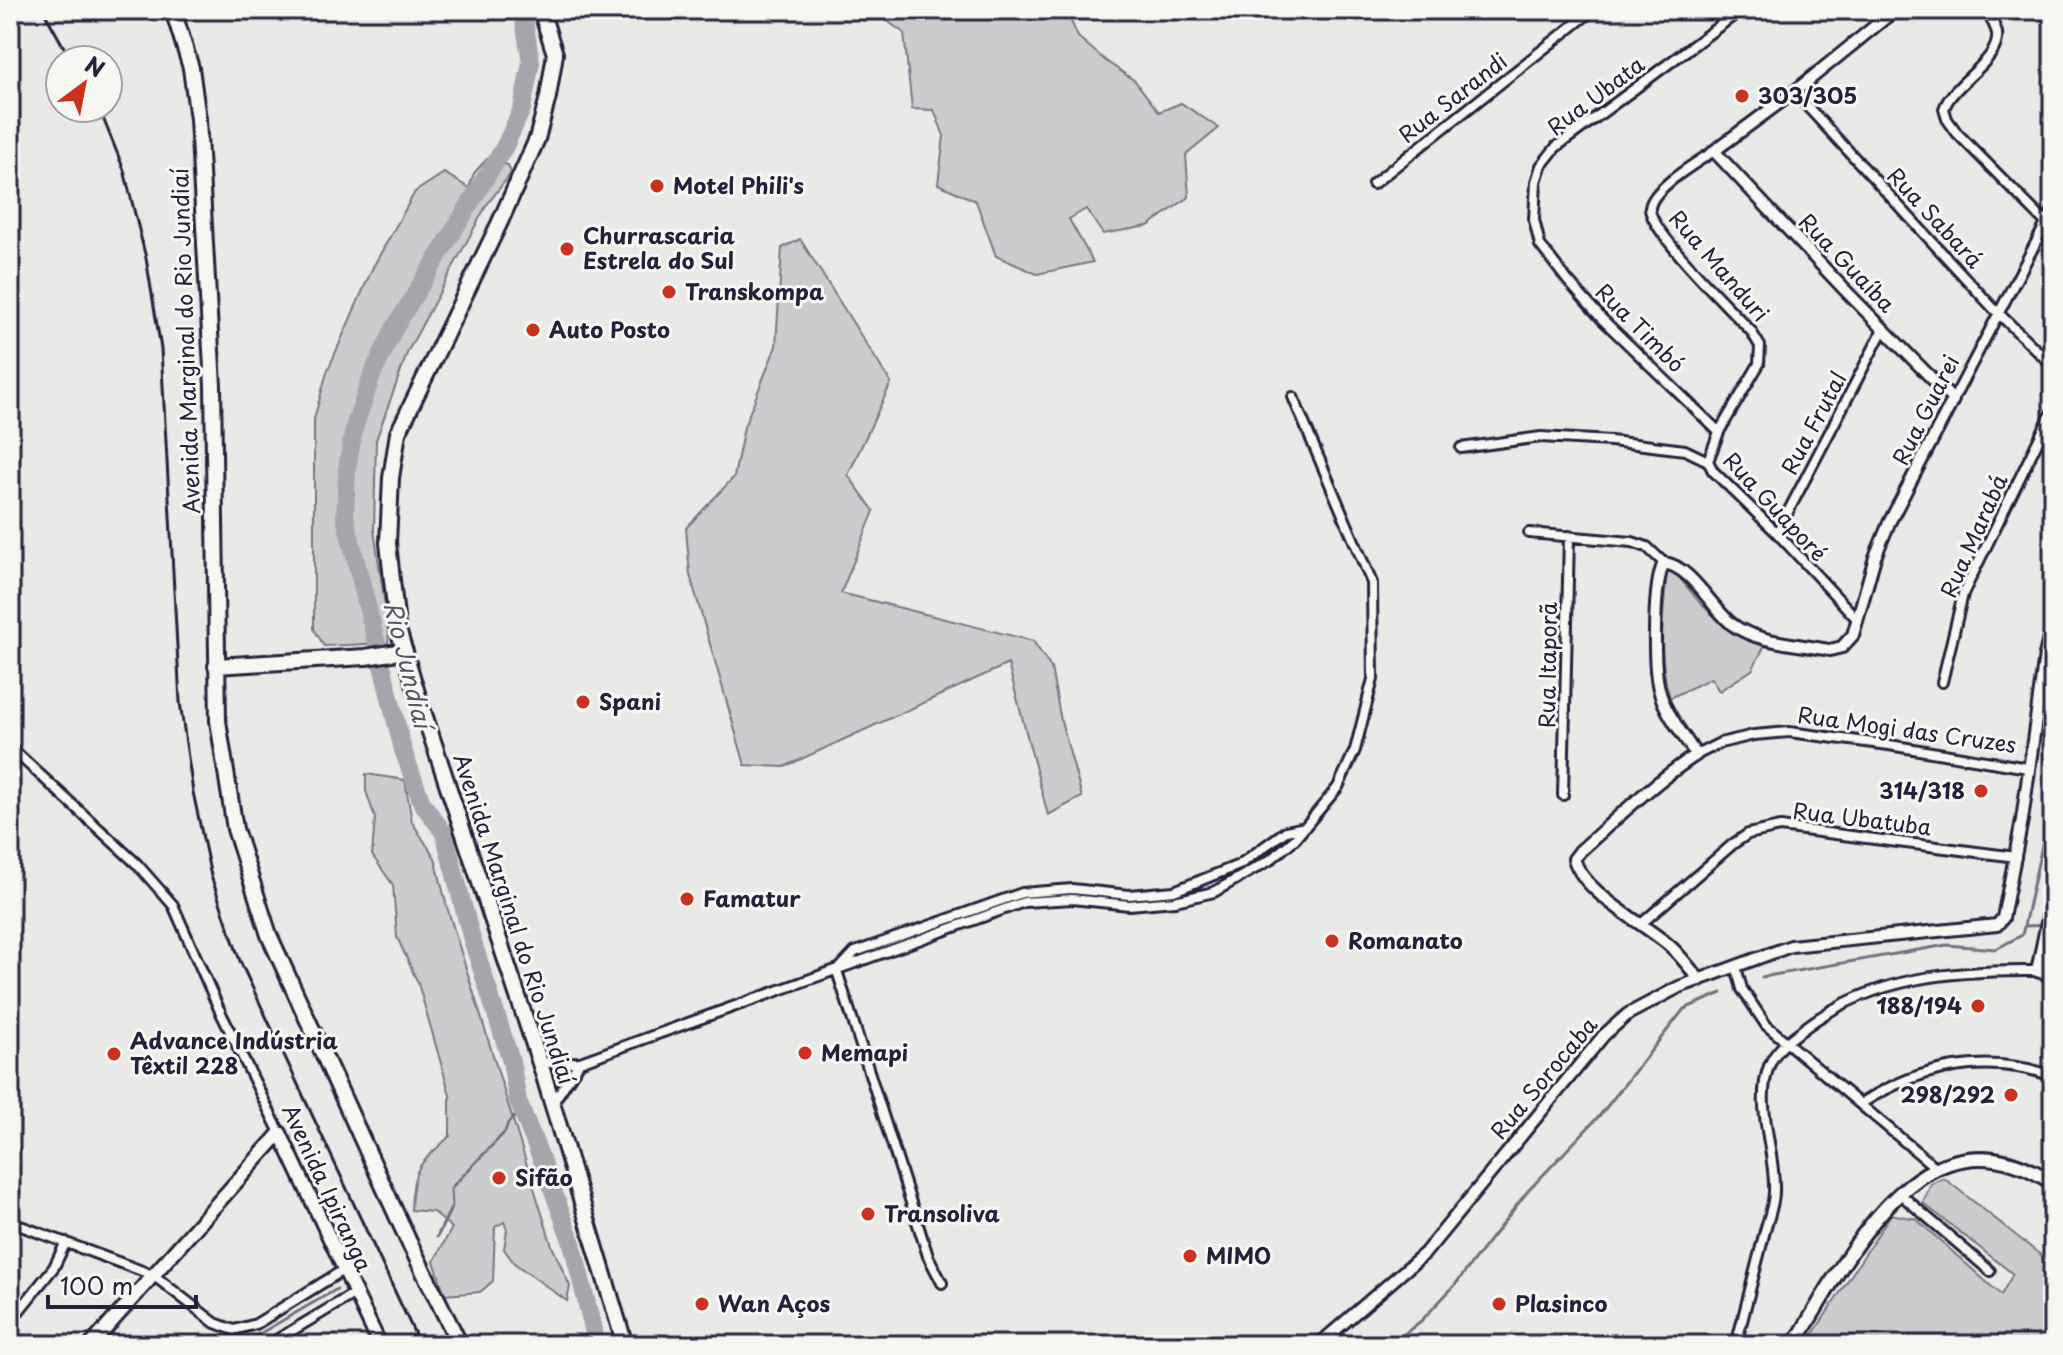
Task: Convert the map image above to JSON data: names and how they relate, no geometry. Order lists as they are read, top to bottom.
{
  "streets": {
    "main road": ["Avenida Marginal do Rio Jundiaí", "Avenida Ipiranga"],
    "street": [
      "Rua Ubata",
      "Rua Sarandi",
      "Rua Sabará",
      "Rua Guaíba",
      "Rua Manduri",
      "Rua Timbó",
      "Rua Guarei",
      "Rua Frutal",
      "Rua Guaporé",
      "Rua Marabá",
      "Rua Itaporã",
      "Rua Mogi das Cruzes",
      "Rua Ubatuba",
      "Rua Sorocaba"
    ]
  },
  "crossings": [
    ["Rua Ubata", "Rua Timbó"],
    ["Rua Sabará", "Rua Manduri"],
    ["Rua Sabará", "Rua Guarei"],
    ["Rua Guaíba", "Rua Manduri"],
    ["Rua Guaíba", "Rua Guarei"],
    ["Rua Guaíba", "Rua Frutal"],
    ["Rua Manduri", "Rua Timbó"],
    ["Rua Manduri", "Rua Guaporé"],
    ["Rua Guarei", "Rua Guaporé"],
    ["Rua Frutal", "Rua Guaporé"],
    ["Rua Mogi das Cruzes", "Rua Ubatuba"],
    ["Rua Ubatuba", "Rua Sorocaba"]
  ],
  "water": ["Rio Jundiaí"],
  "places": [
    "303/305",
    "Motel Phili's",
    "Churrascaria Estrela do Sul",
    "Transkompa",
    "Auto Posto",
    "Spani",
    "314/318",
    "Famatur",
    "Romanato",
    "188/194",
    "Memapi",
    "Advance Indústria Têxtil 228",
    "298/292",
    "Sifão",
    "Transoliva",
    "MIMO",
    "Wan Aços",
    "Plasinco"
  ],
  "scale_bar": "100 m",
  "north": "top right"
}
